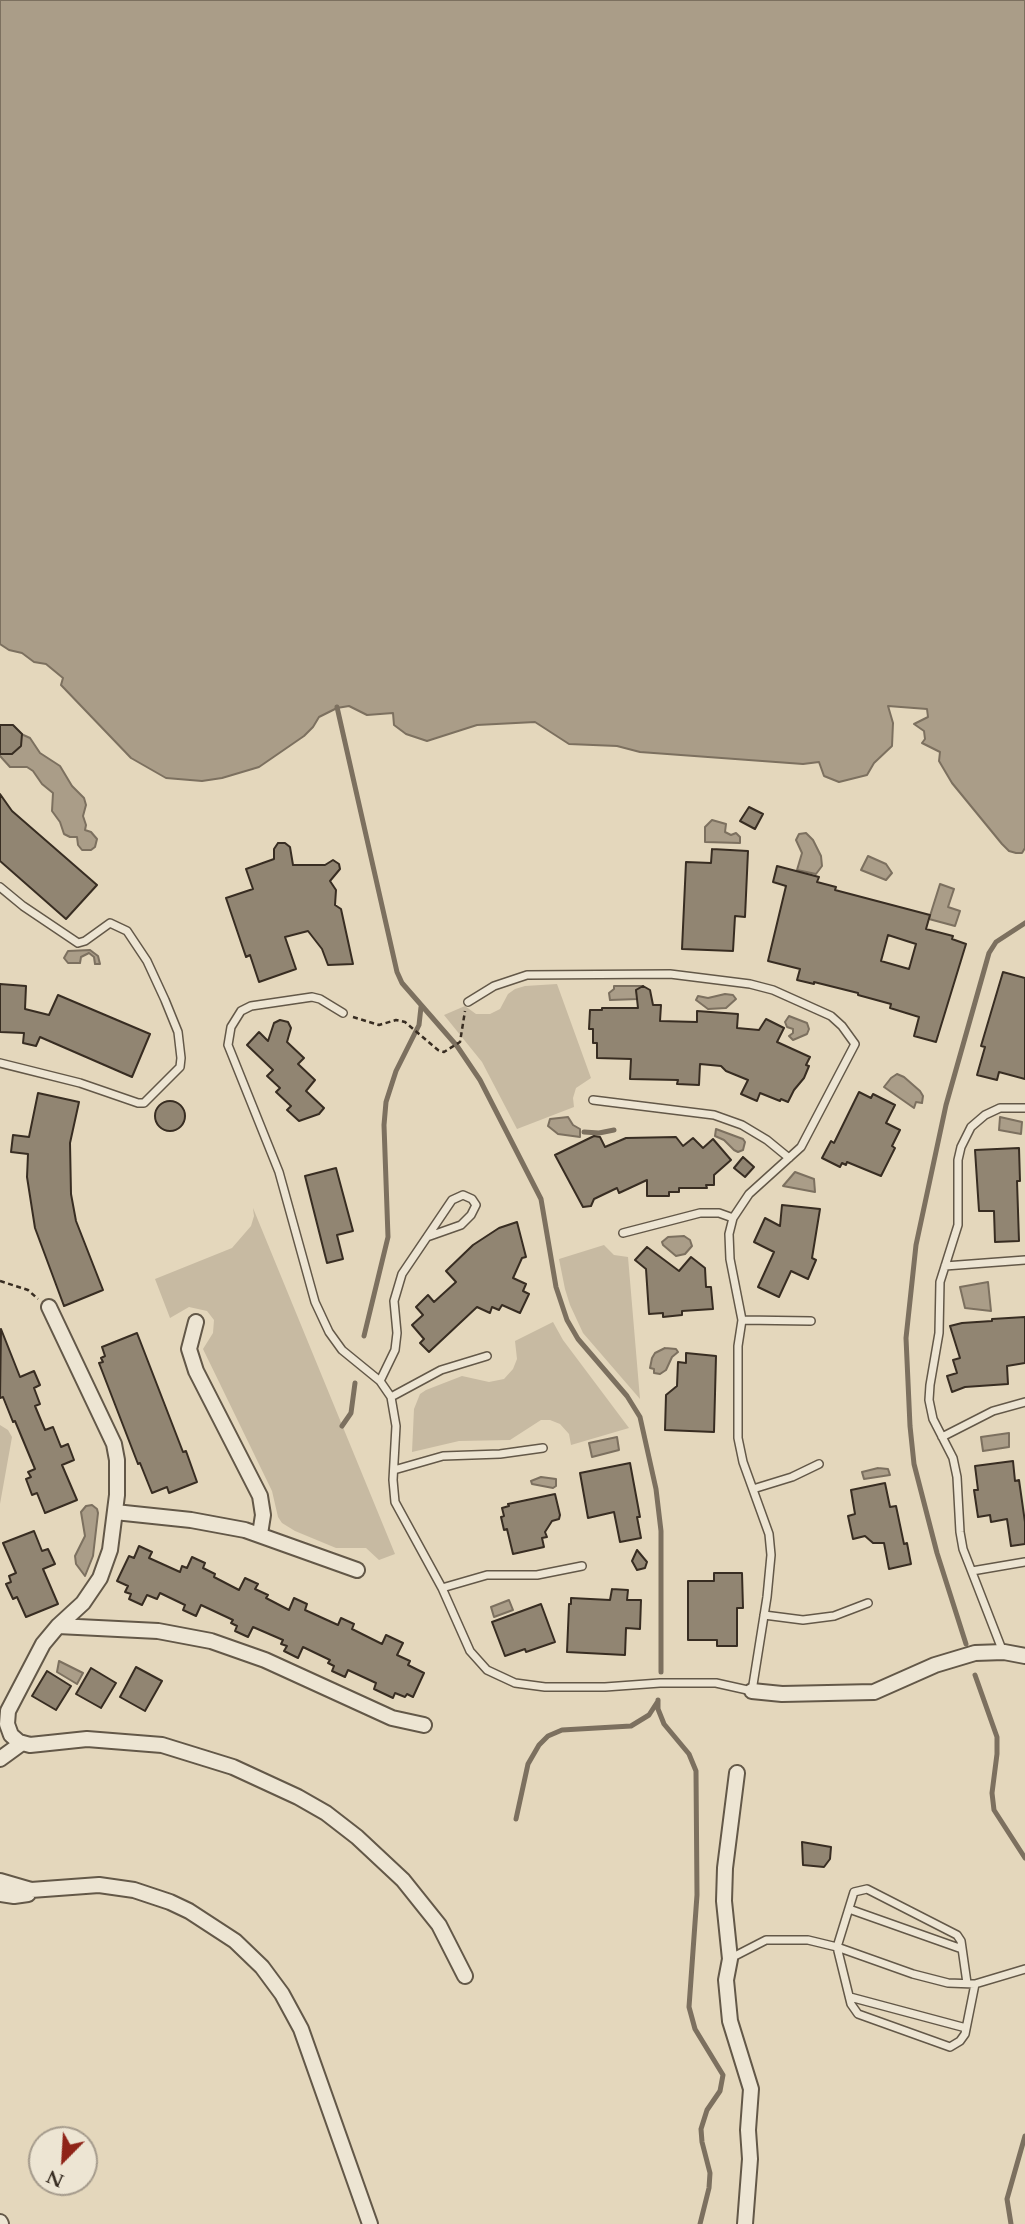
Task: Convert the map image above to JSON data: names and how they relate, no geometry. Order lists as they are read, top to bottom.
{
  "north": "bottom left"
}
